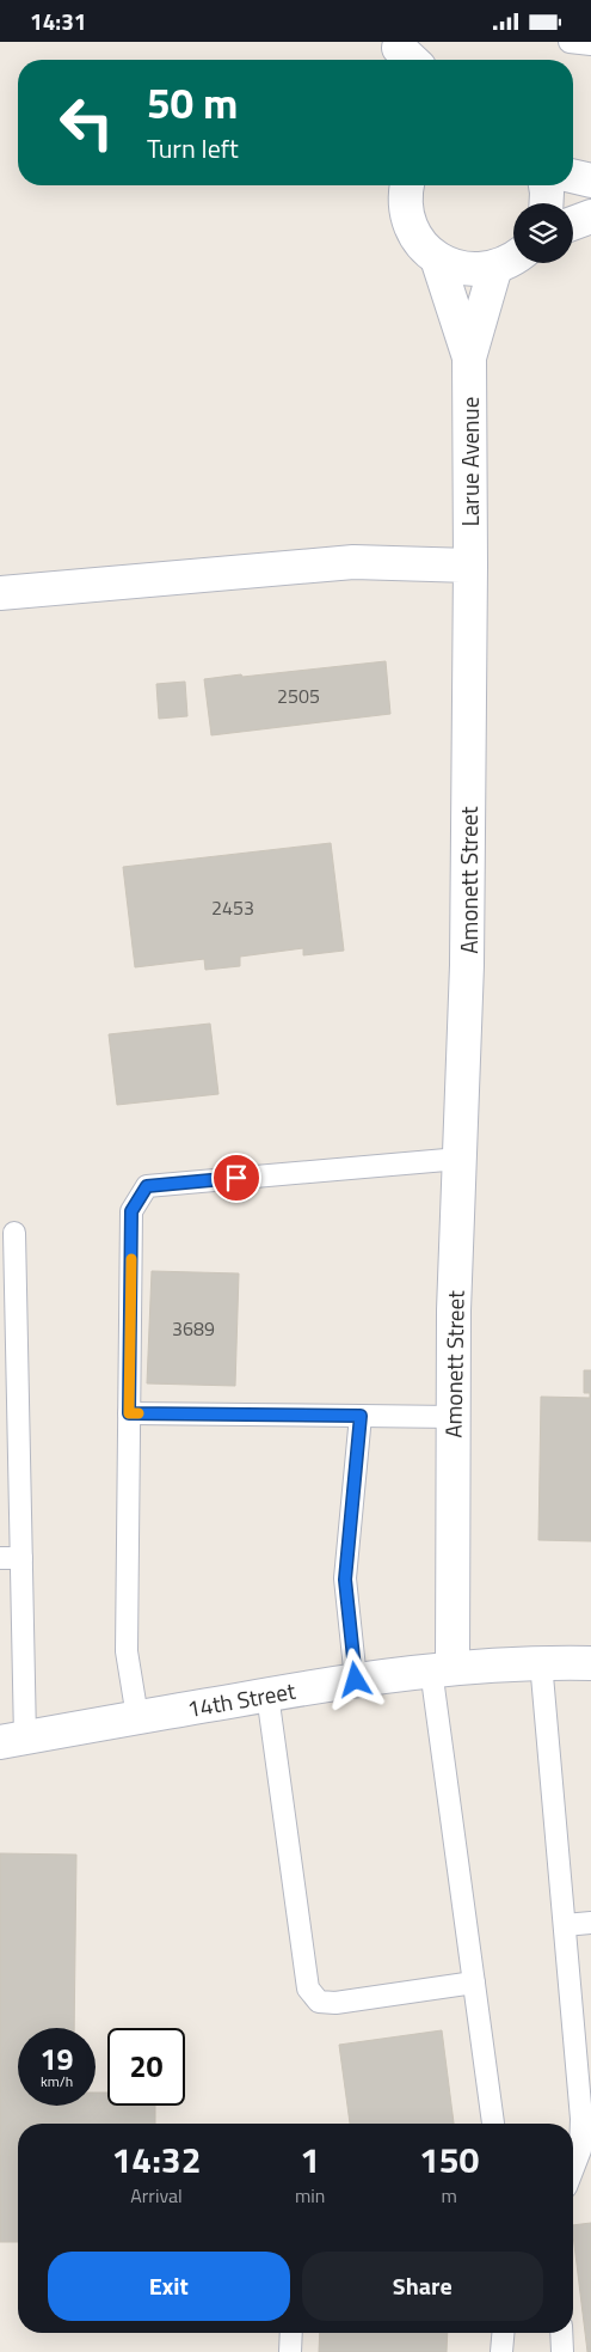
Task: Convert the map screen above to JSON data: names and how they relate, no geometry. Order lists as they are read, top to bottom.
{
  "streets": {
    "street": ["Larue Avenue", "Amonett Street", "14th Street"]
  },
  "crossings": [
    ["Larue Avenue", "Amonett Street"],
    ["Amonett Street", "14th Street"]
  ],
  "house_numbers": ["2505", "2453", "3689"],
  "page": {
    "status": "14:31",
    "turn": ["50 m", "Turn left"],
    "speed": "19 km/h",
    "limit": "20",
    "eta": [
      "14:32",
      "Arrival",
      "1",
      "min",
      "150",
      "m"
    ],
    "buttons": ["Exit", "Share"]
  }
}
